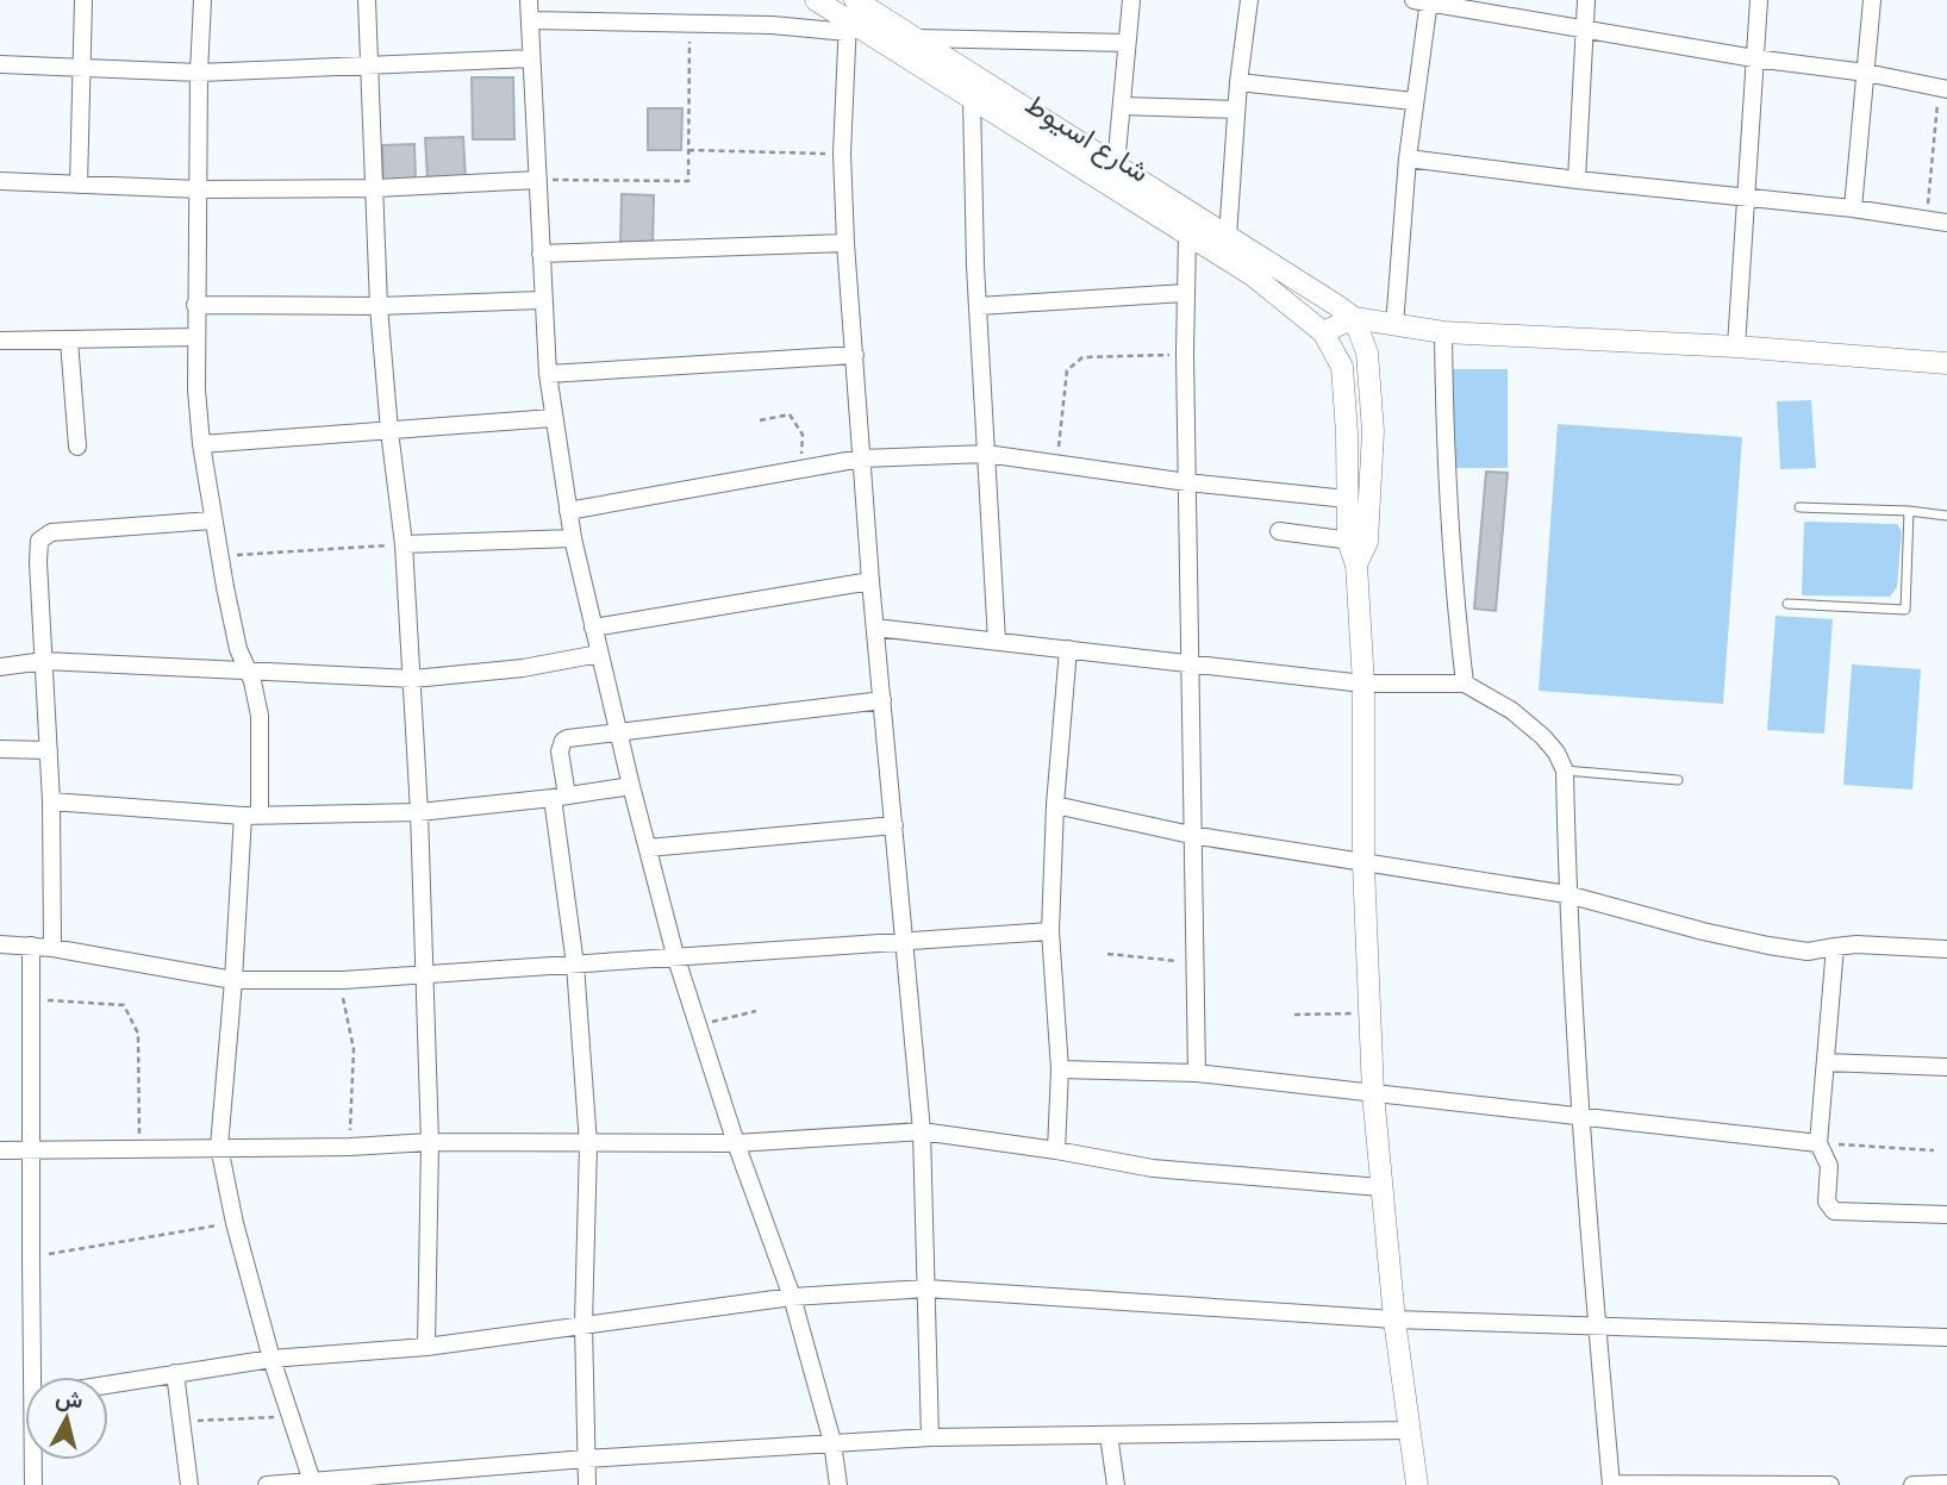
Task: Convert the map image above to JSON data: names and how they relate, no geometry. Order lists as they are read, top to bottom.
{
  "streets": {
    "street": ["شارع اسيوط"]
  },
  "north": "top"
}
